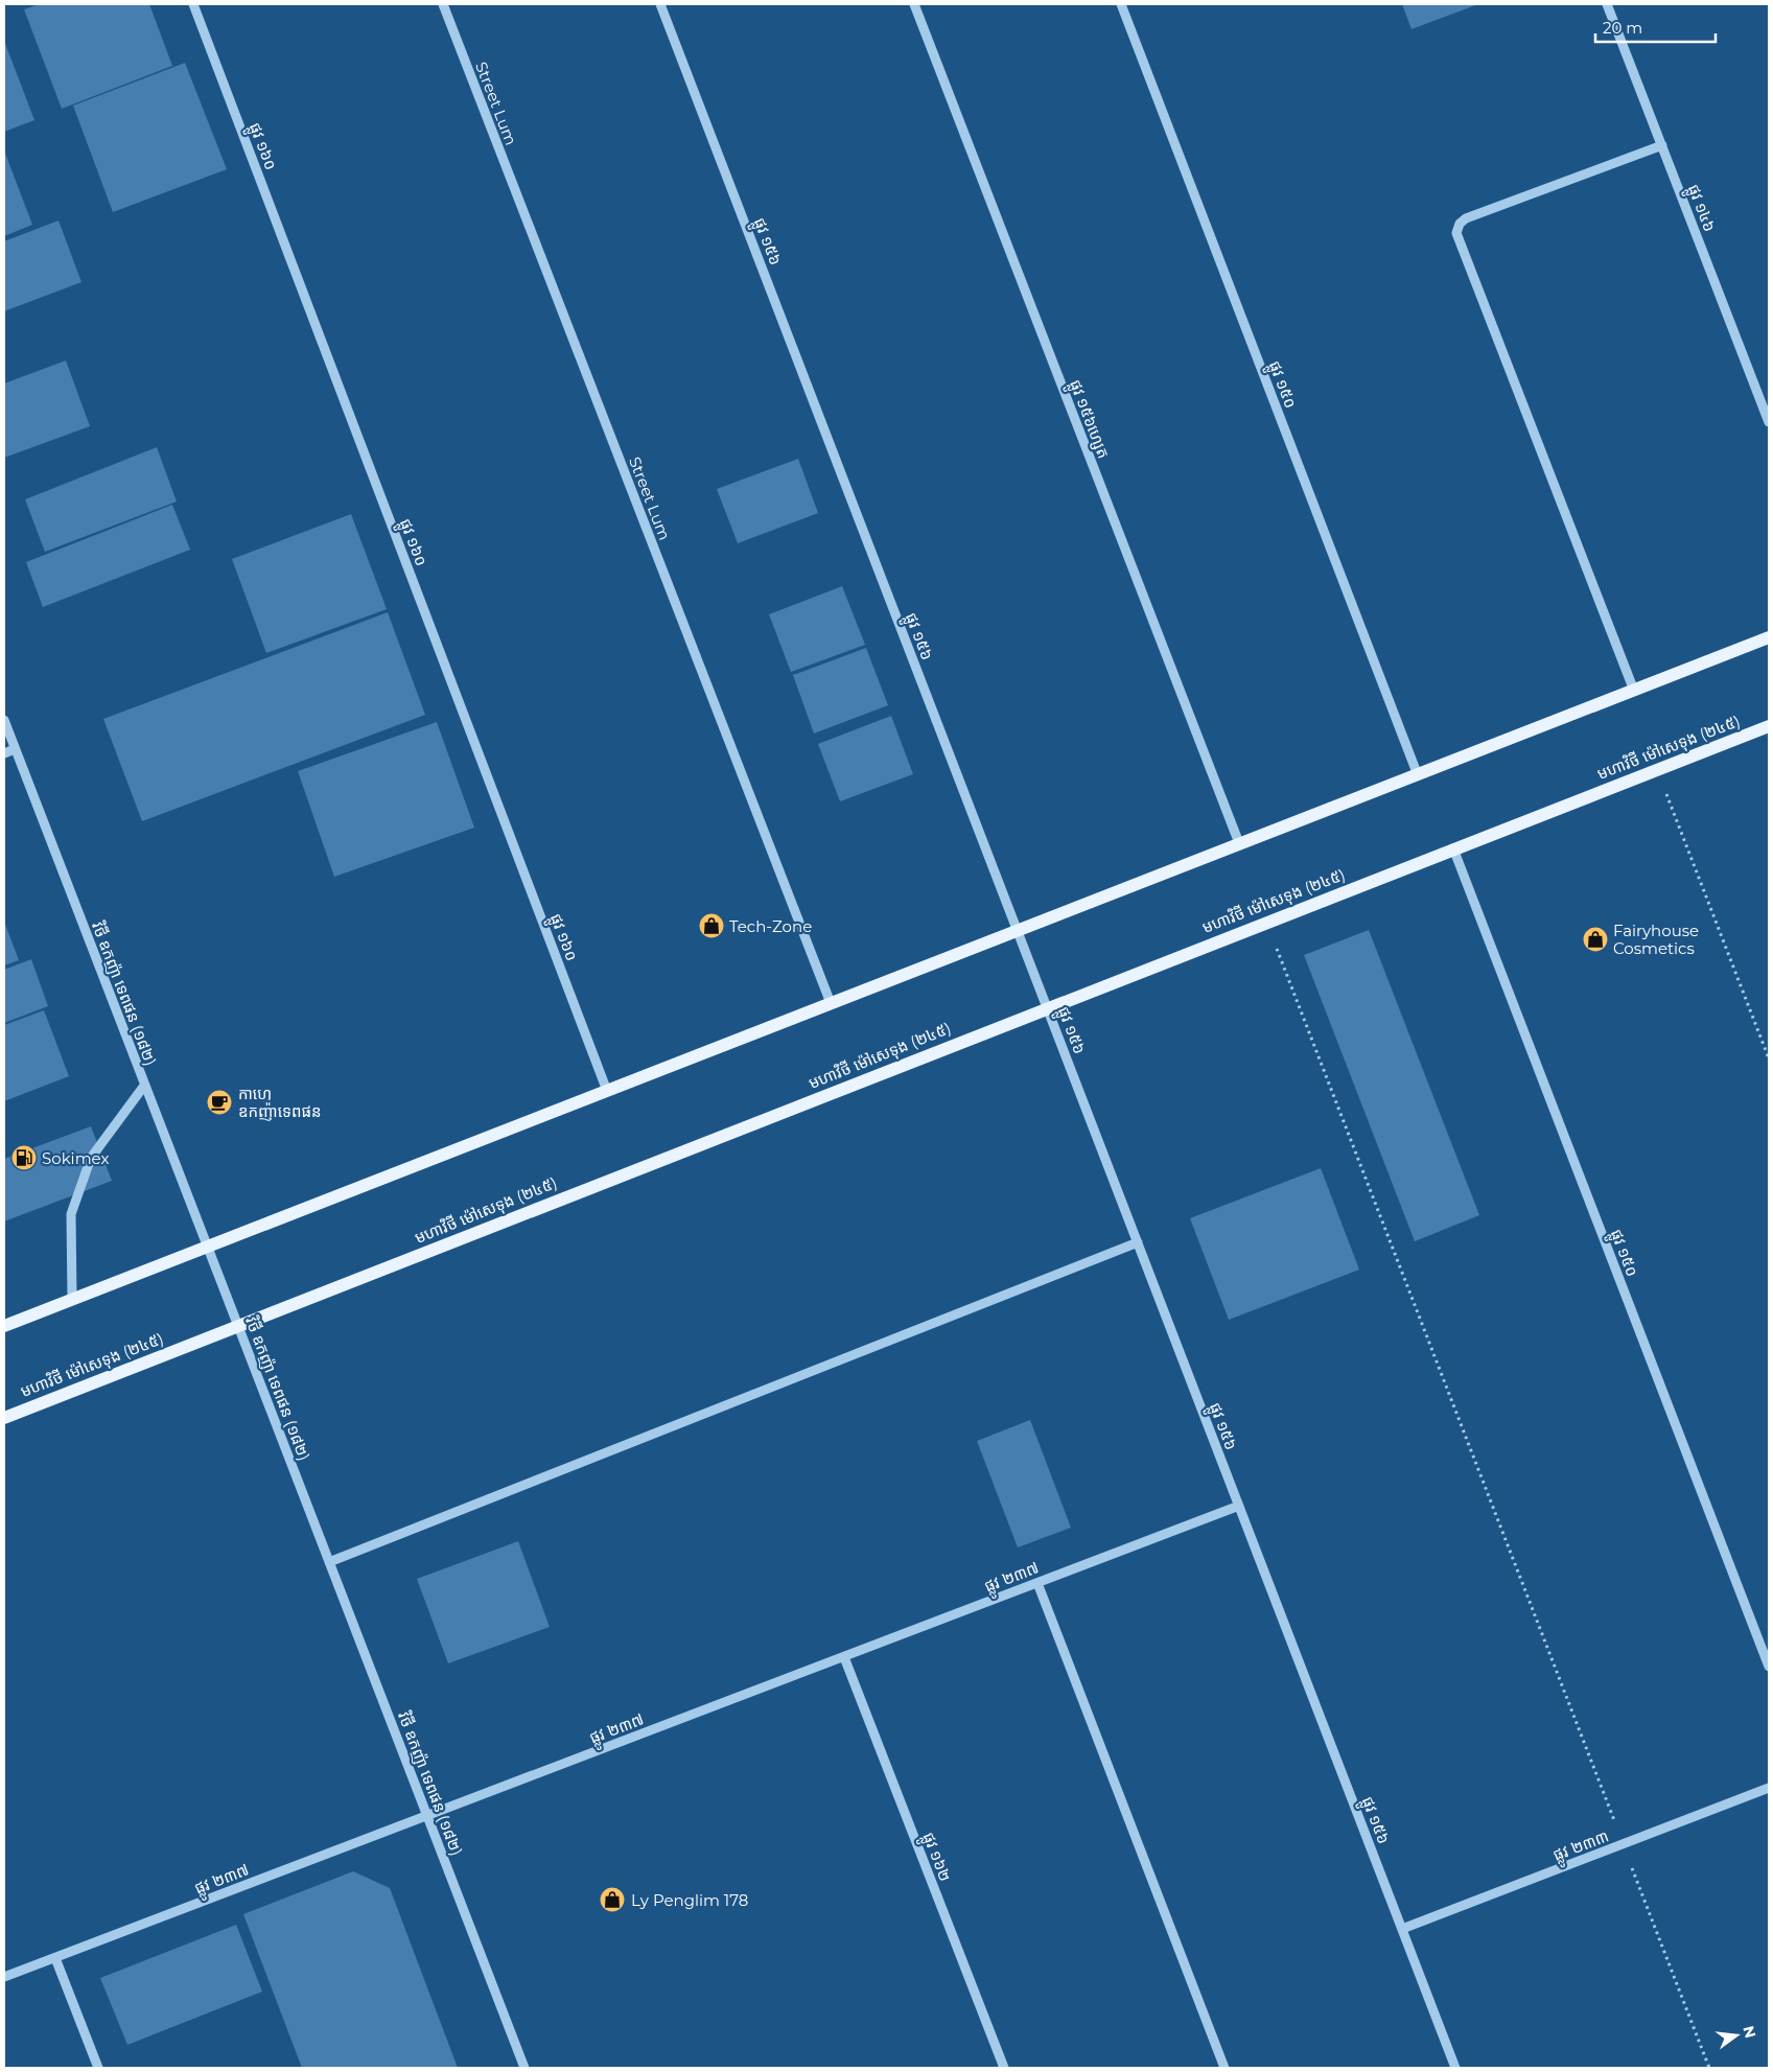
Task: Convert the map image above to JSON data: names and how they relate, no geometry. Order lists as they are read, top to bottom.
{
  "streets": {
    "main road": ["មហាវិថី ម៉ៅសេទុង (២៤៥)"],
    "street": [
      "Street Lum",
      "ផ្លូវ ១៦០",
      "ផ្លូវ ១៤៦",
      "ផ្លូវ ១៥៦",
      "ផ្លូវ ១៥០",
      "ផ្លូវ ១៥៦ហ្សេត",
      "វិថី ឧកញ៉ា ទេពផន (១៨២)",
      "ផ្លូវ ២៣៧",
      "ផ្លូវ ២៣៣",
      "ផ្លូវ ១៦២"
    ]
  },
  "crossings": [
    ["ផ្លូវ ១៥៦", "មហាវិថី ម៉ៅសេទុង (២៤៥)"],
    ["ផ្លូវ ១៥៦", "ផ្លូវ ២៣៧"],
    ["ផ្លូវ ១៥៦", "ផ្លូវ ២៣៣"],
    ["ផ្លូវ ១៥០", "មហាវិថី ម៉ៅសេទុង (២៤៥)"],
    ["មហាវិថី ម៉ៅសេទុង (២៤៥)", "វិថី ឧកញ៉ា ទេពផន (១៨២)"],
    ["វិថី ឧកញ៉ា ទេពផន (១៨២)", "ផ្លូវ ២៣៧"],
    ["ផ្លូវ ២៣៧", "ផ្លូវ ១៦២"]
  ],
  "places": {
    "shop": ["Tech-Zone", "Fairyhouse Cosmetics", "Ly Penglim 178"],
    "cafe": ["កាហ្វេ ឧកញ៉ាទេពផន"],
    "fuel station": ["Sokimex"]
  },
  "scale_bar": "20 m",
  "north": "right"
}
